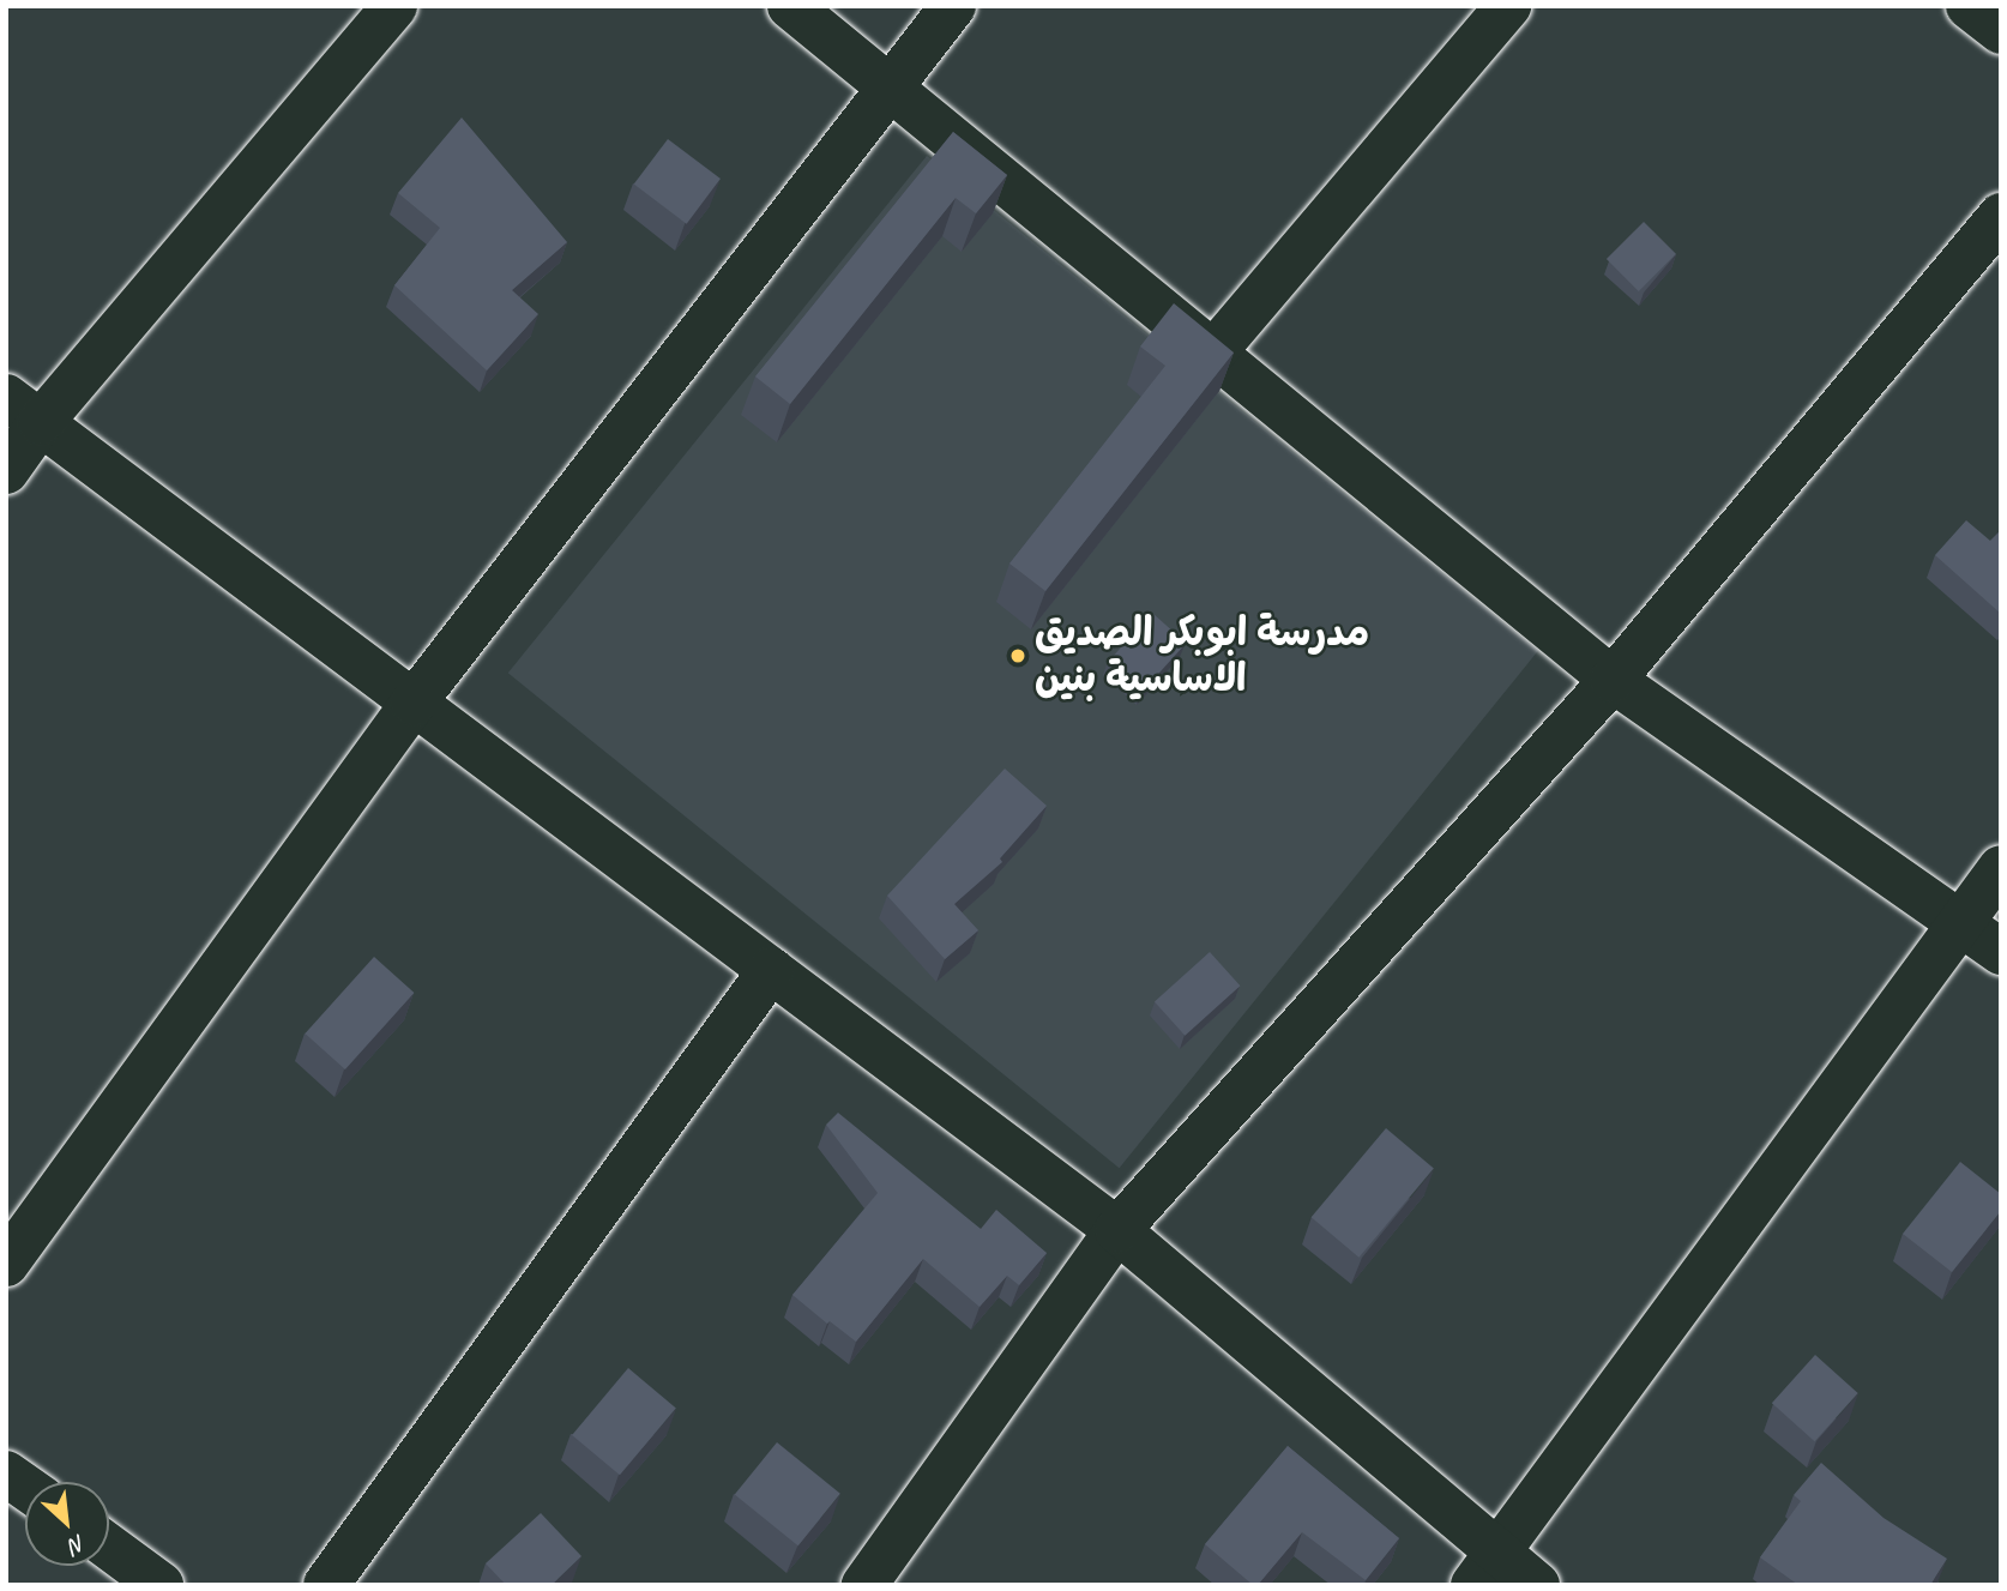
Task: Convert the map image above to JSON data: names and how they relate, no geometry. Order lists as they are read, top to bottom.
{
  "places": ["مدرسة ابوبكر الصديق الاساسية بنين"],
  "north": "bottom right"
}
